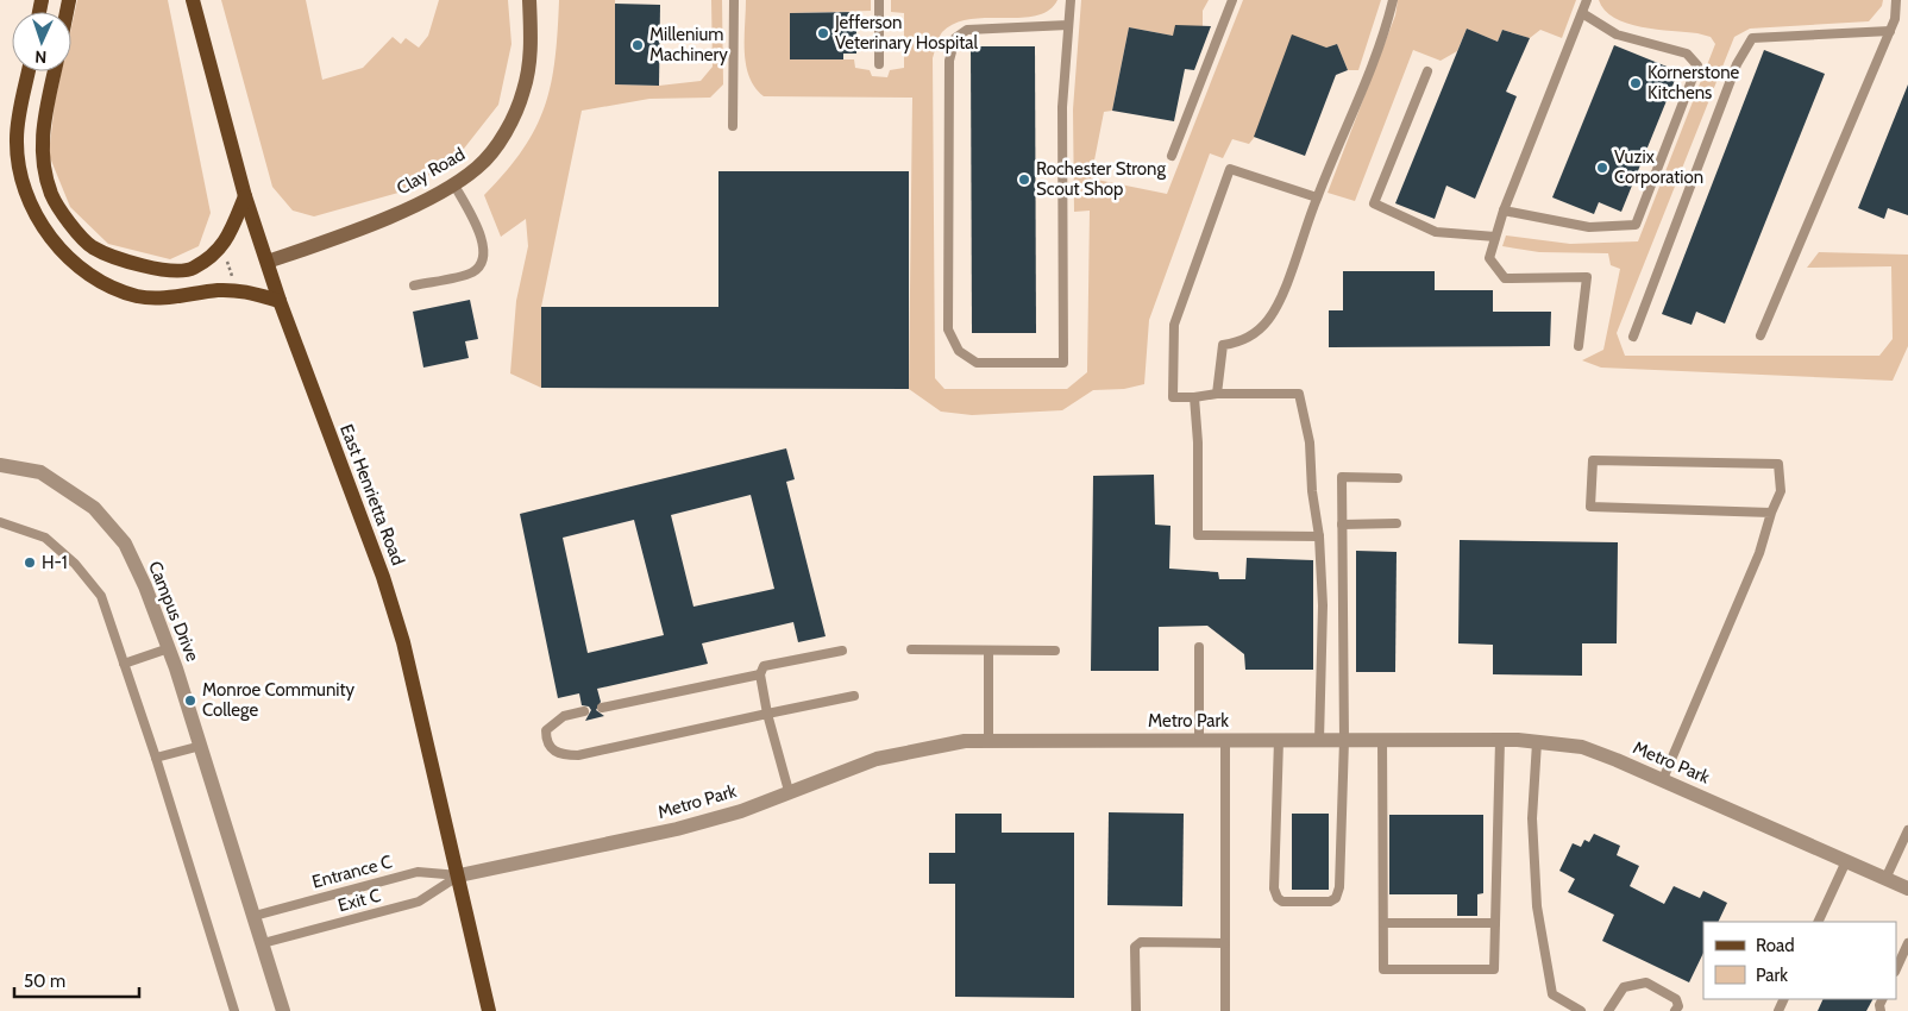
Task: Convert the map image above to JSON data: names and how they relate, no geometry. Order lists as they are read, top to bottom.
{
  "streets": {
    "main road": ["East Henrietta Road"],
    "street": ["Clay Road", "Campus Drive", "Metro Park"],
    "lane": ["Entrance C", "Exit C"]
  },
  "crossings": [
    ["Clay Road", "East Henrietta Road"],
    ["East Henrietta Road", "Metro Park"],
    ["East Henrietta Road", "Entrance C"],
    ["East Henrietta Road", "Exit C"],
    ["Campus Drive", "Entrance C"],
    ["Campus Drive", "Exit C"],
    ["Metro Park", "Entrance C"],
    ["Metro Park", "Exit C"],
    ["Entrance C", "Exit C"]
  ],
  "places": [
    "Jefferson Veterinary Hospital",
    "Millenium Machinery",
    "Kornerstone Kitchens",
    "Vuzix Corporation",
    "Rochester Strong Scout Shop",
    "H-1",
    "Monroe Community College"
  ],
  "legend": ["Road", "Park"],
  "scale_bar": "50 m",
  "north": "bottom"
}
